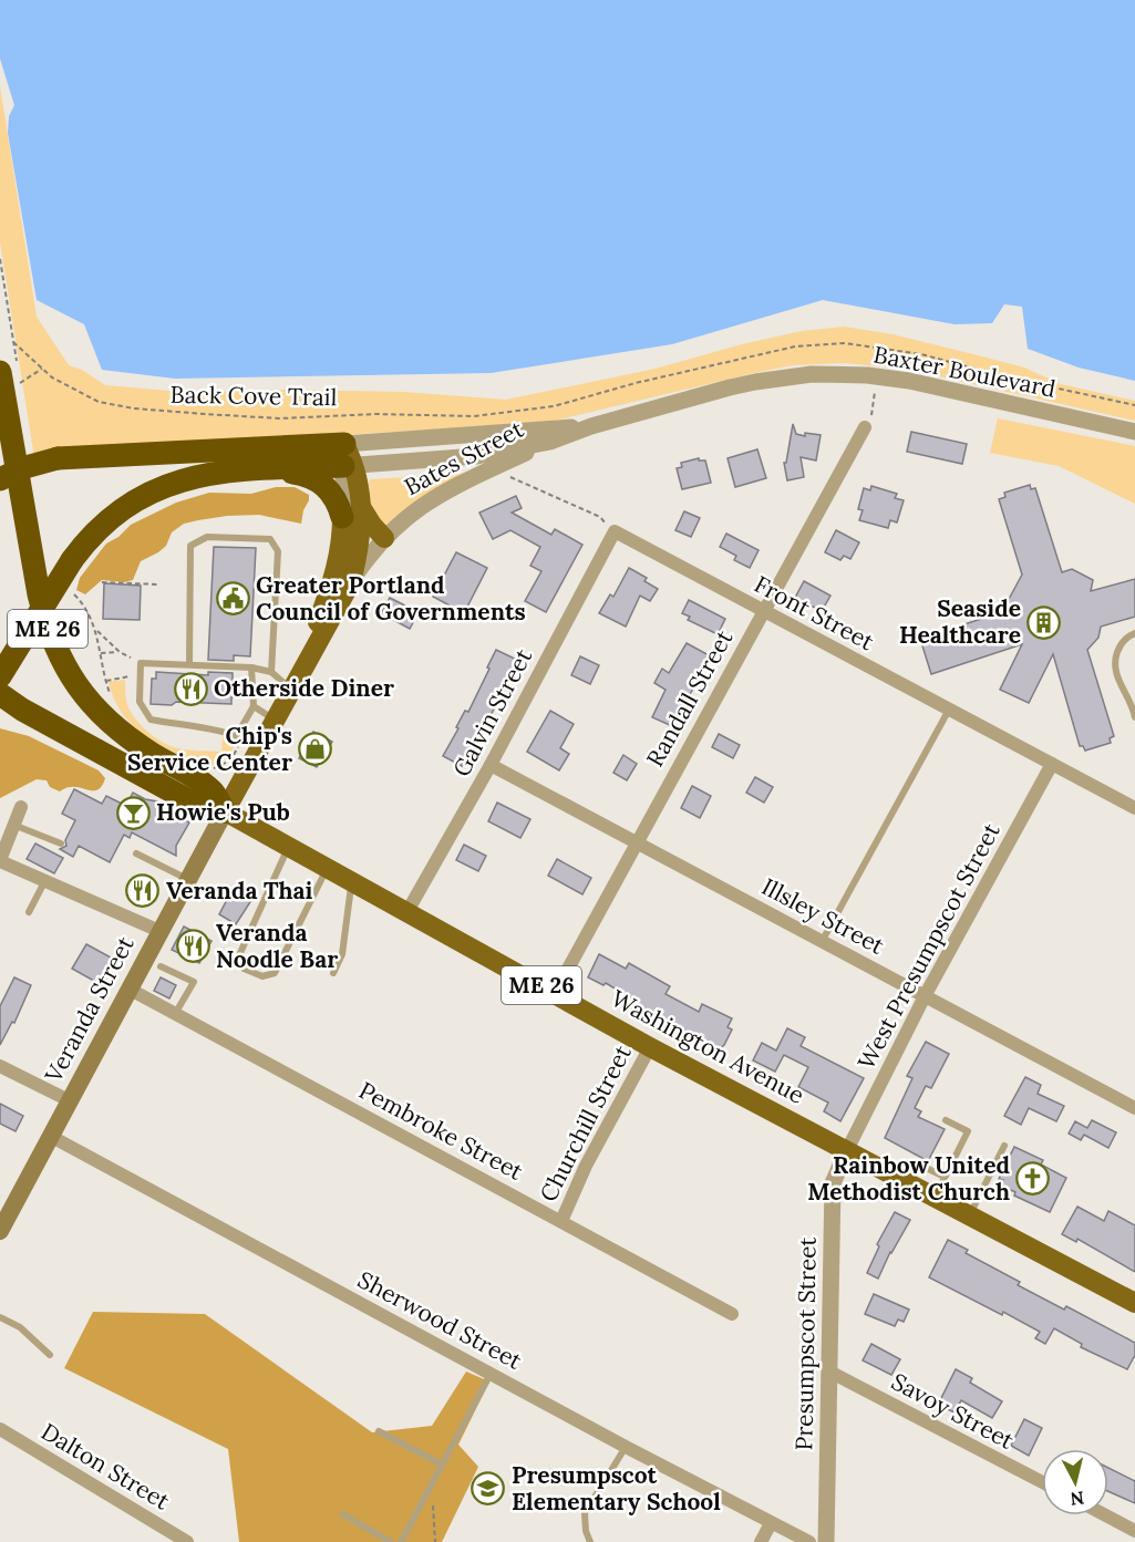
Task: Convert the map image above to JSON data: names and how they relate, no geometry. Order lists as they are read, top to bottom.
{
  "streets": {
    "highway": ["ME 26"],
    "main road": ["Bates Street", "Veranda Street", "Washington Avenue"],
    "street": [
      "Baxter Boulevard",
      "Front Street",
      "Randall Street",
      "Galvin Street",
      "Illsley Street",
      "West Presumpscot Street",
      "Churchill Street",
      "Pembroke Street",
      "Sherwood Street",
      "Presumpscot Street",
      "Savoy Street",
      "Dalton Street"
    ],
    "path": ["Back Cove Trail"]
  },
  "crossings": [
    ["Baxter Boulevard", "Bates Street"],
    ["Bates Street", "ME 26"],
    ["Bates Street", "Veranda Street"],
    ["Bates Street", "Washington Avenue"],
    ["Front Street", "Randall Street"],
    ["Front Street", "Galvin Street"],
    ["Front Street", "West Presumpscot Street"],
    ["ME 26", "Veranda Street"],
    ["ME 26", "Washington Avenue"],
    ["Randall Street", "Illsley Street"],
    ["Randall Street", "Washington Avenue"],
    ["Galvin Street", "Illsley Street"],
    ["Galvin Street", "Washington Avenue"],
    ["Illsley Street", "West Presumpscot Street"],
    ["West Presumpscot Street", "Washington Avenue"],
    ["West Presumpscot Street", "Presumpscot Street"],
    ["Veranda Street", "Washington Avenue"],
    ["Veranda Street", "Pembroke Street"],
    ["Veranda Street", "Sherwood Street"],
    ["Washington Avenue", "Churchill Street"],
    ["Washington Avenue", "Presumpscot Street"],
    ["Churchill Street", "Pembroke Street"],
    ["Presumpscot Street", "Savoy Street"]
  ],
  "places": {
    "public building": ["Greater Portland Council of Governments"],
    "building": ["Seaside Healthcare"],
    "restaurant": ["Otherside Diner", "Veranda Thai", "Veranda Noodle Bar"],
    "shop": ["Chip's Service Center"],
    "bar": ["Howie's Pub"],
    "church": ["Rainbow United Methodist Church"],
    "school or university": ["Presumpscot Elementary School"]
  },
  "north": "bottom"
}
